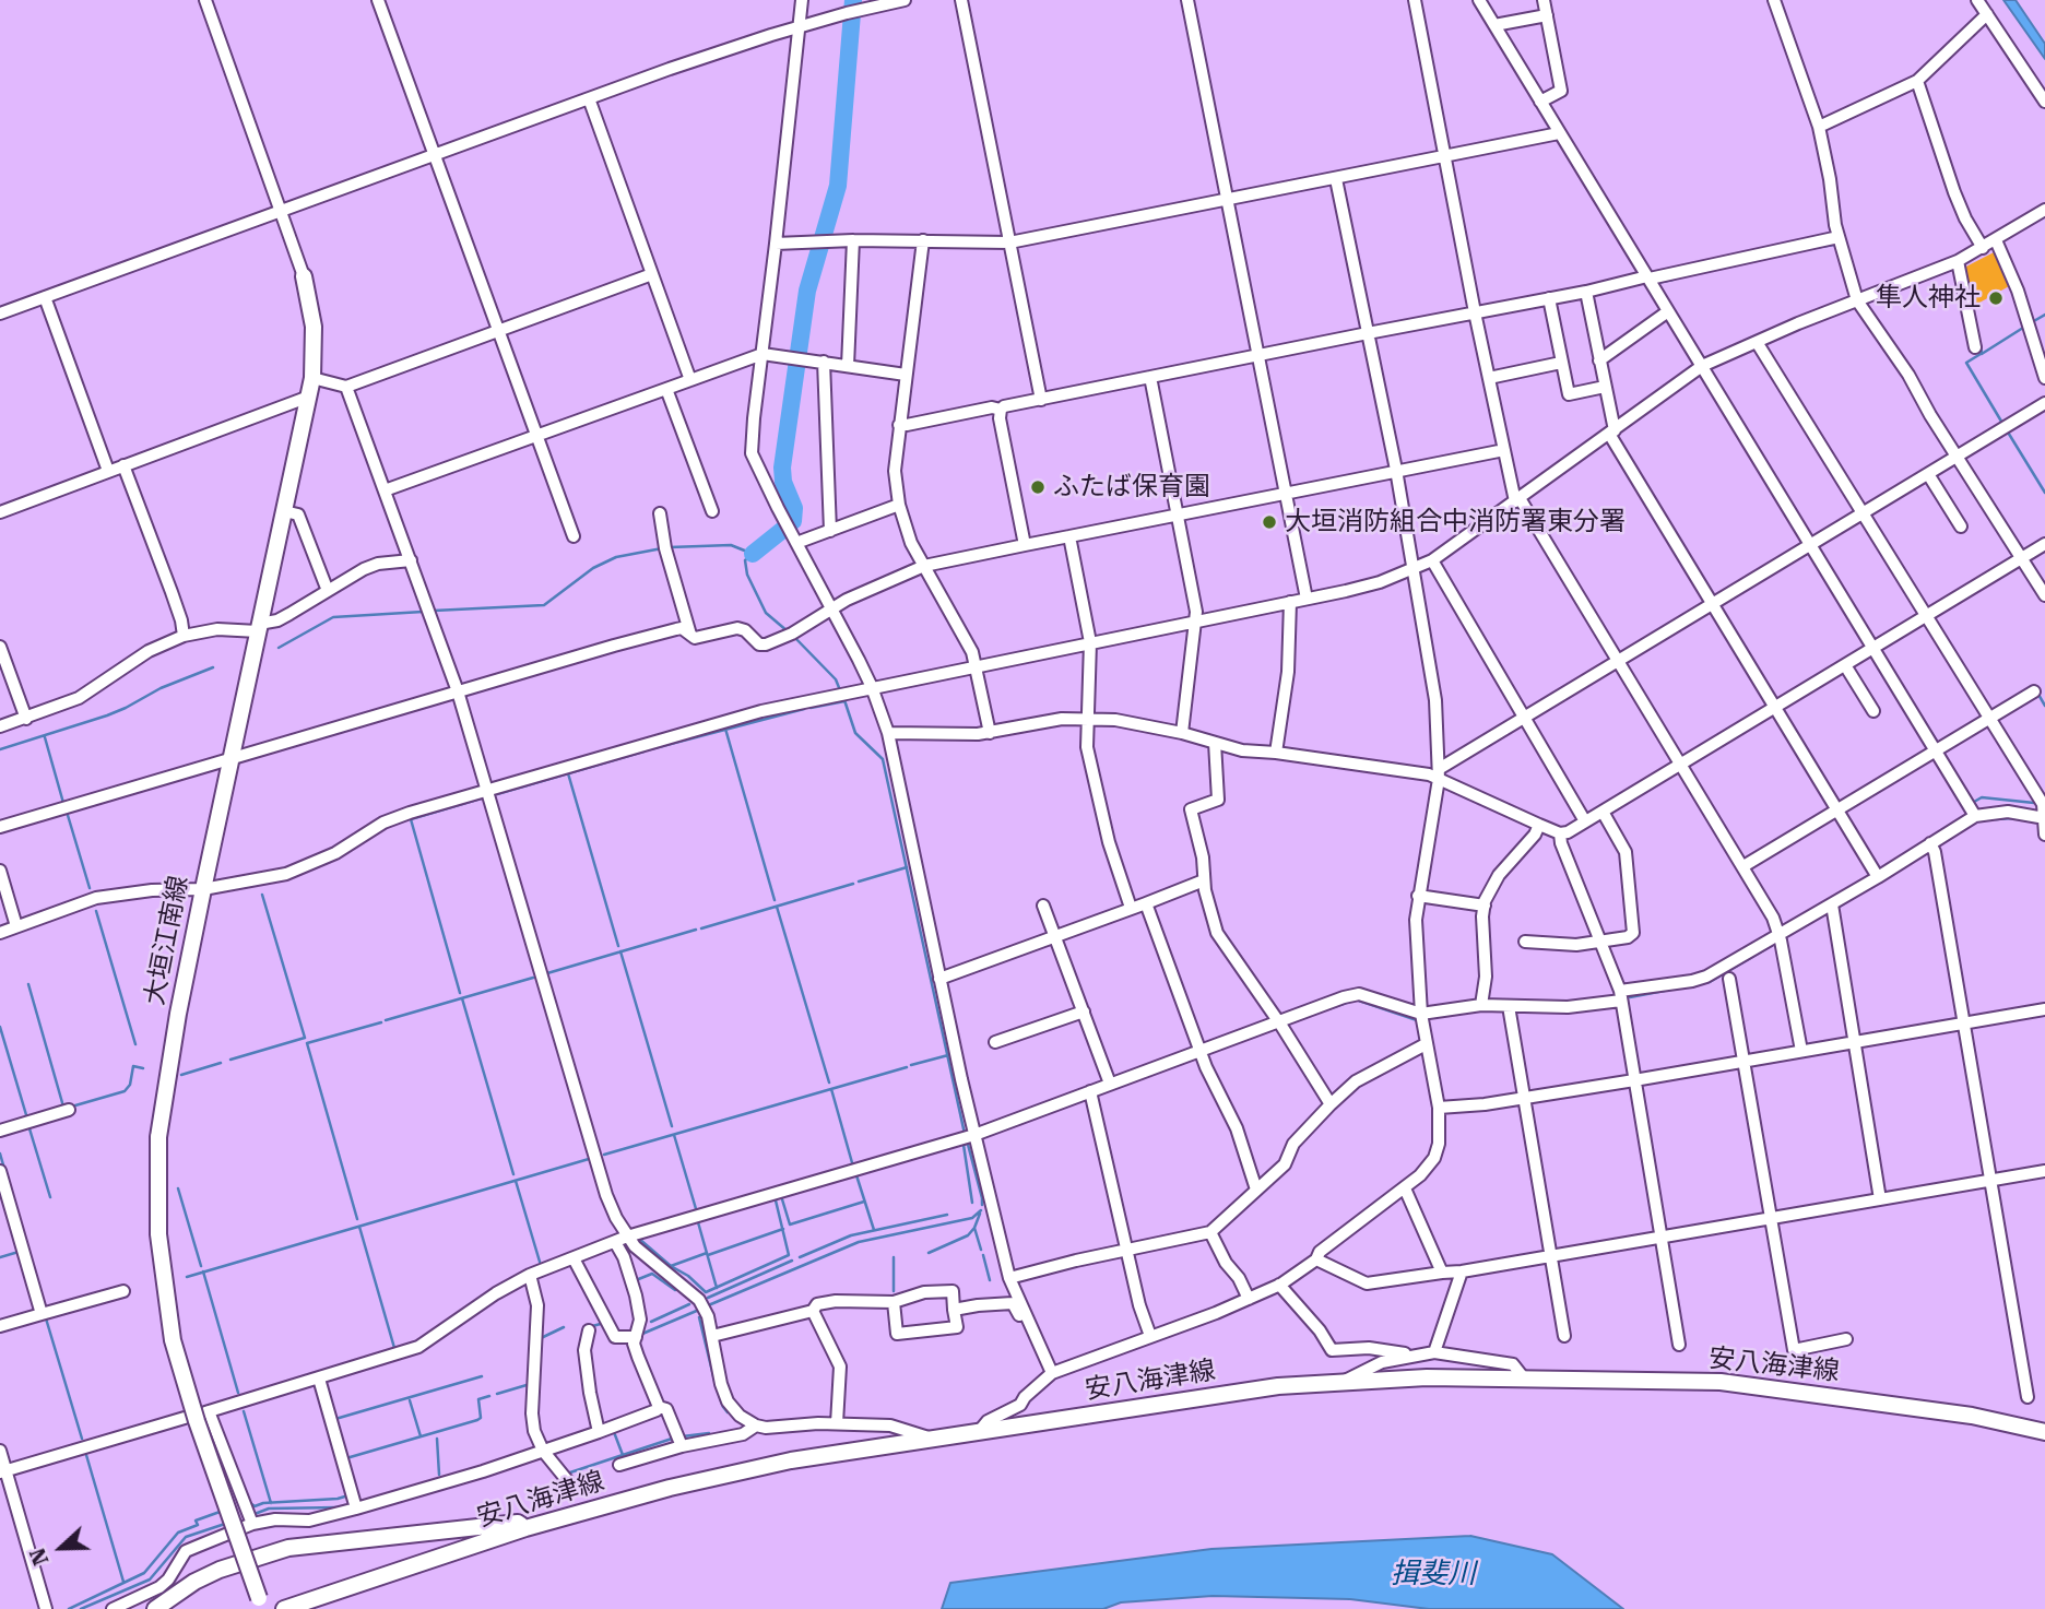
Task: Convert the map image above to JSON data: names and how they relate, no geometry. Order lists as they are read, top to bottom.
{
  "streets": {
    "main road": ["大垣江南線", "安八海津線"]
  },
  "water": ["揖斐川"],
  "places": ["隼人神社", "ふたば保育園", "大垣消防組合中消防署東分署"],
  "north": "left"
}
